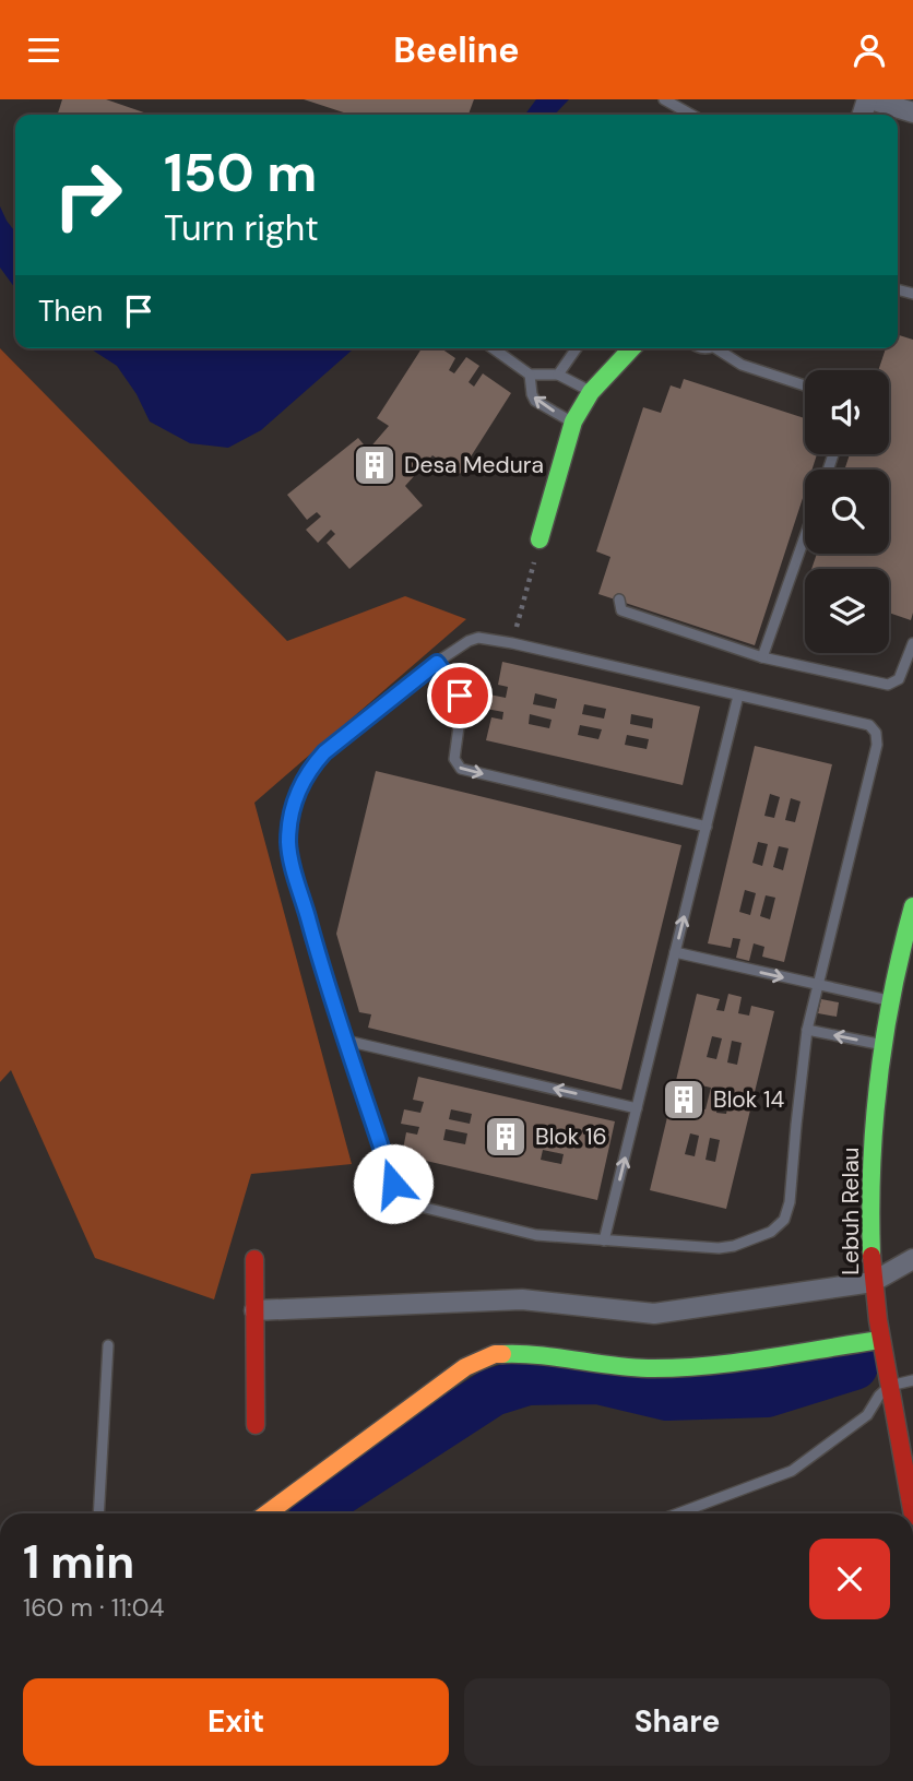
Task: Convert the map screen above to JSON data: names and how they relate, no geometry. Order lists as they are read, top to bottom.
{
  "streets": {
    "street": ["Lebuh Relau"]
  },
  "places": {
    "building": ["Desa Medura", "Blok 14", "Blok 16"]
  },
  "page": {
    "header": "Beeline",
    "turn": ["150 m", "Turn right"],
    "then": "Then",
    "heading": ["1 min", "160 m · 11:04"],
    "buttons": ["Exit", "Share"]
  }
}
